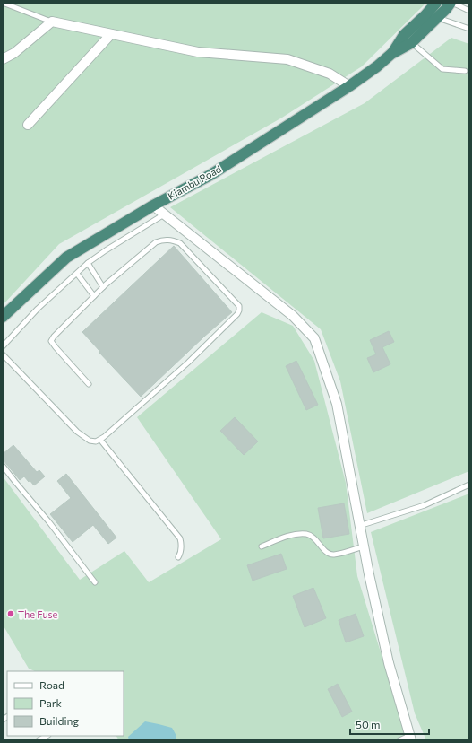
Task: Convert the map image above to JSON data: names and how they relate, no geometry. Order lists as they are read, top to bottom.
{
  "streets": {
    "highway": ["Kiambu Road"]
  },
  "places": ["The Fuse"],
  "legend": ["Road", "Park", "Building"],
  "scale_bar": "50 m"
}
